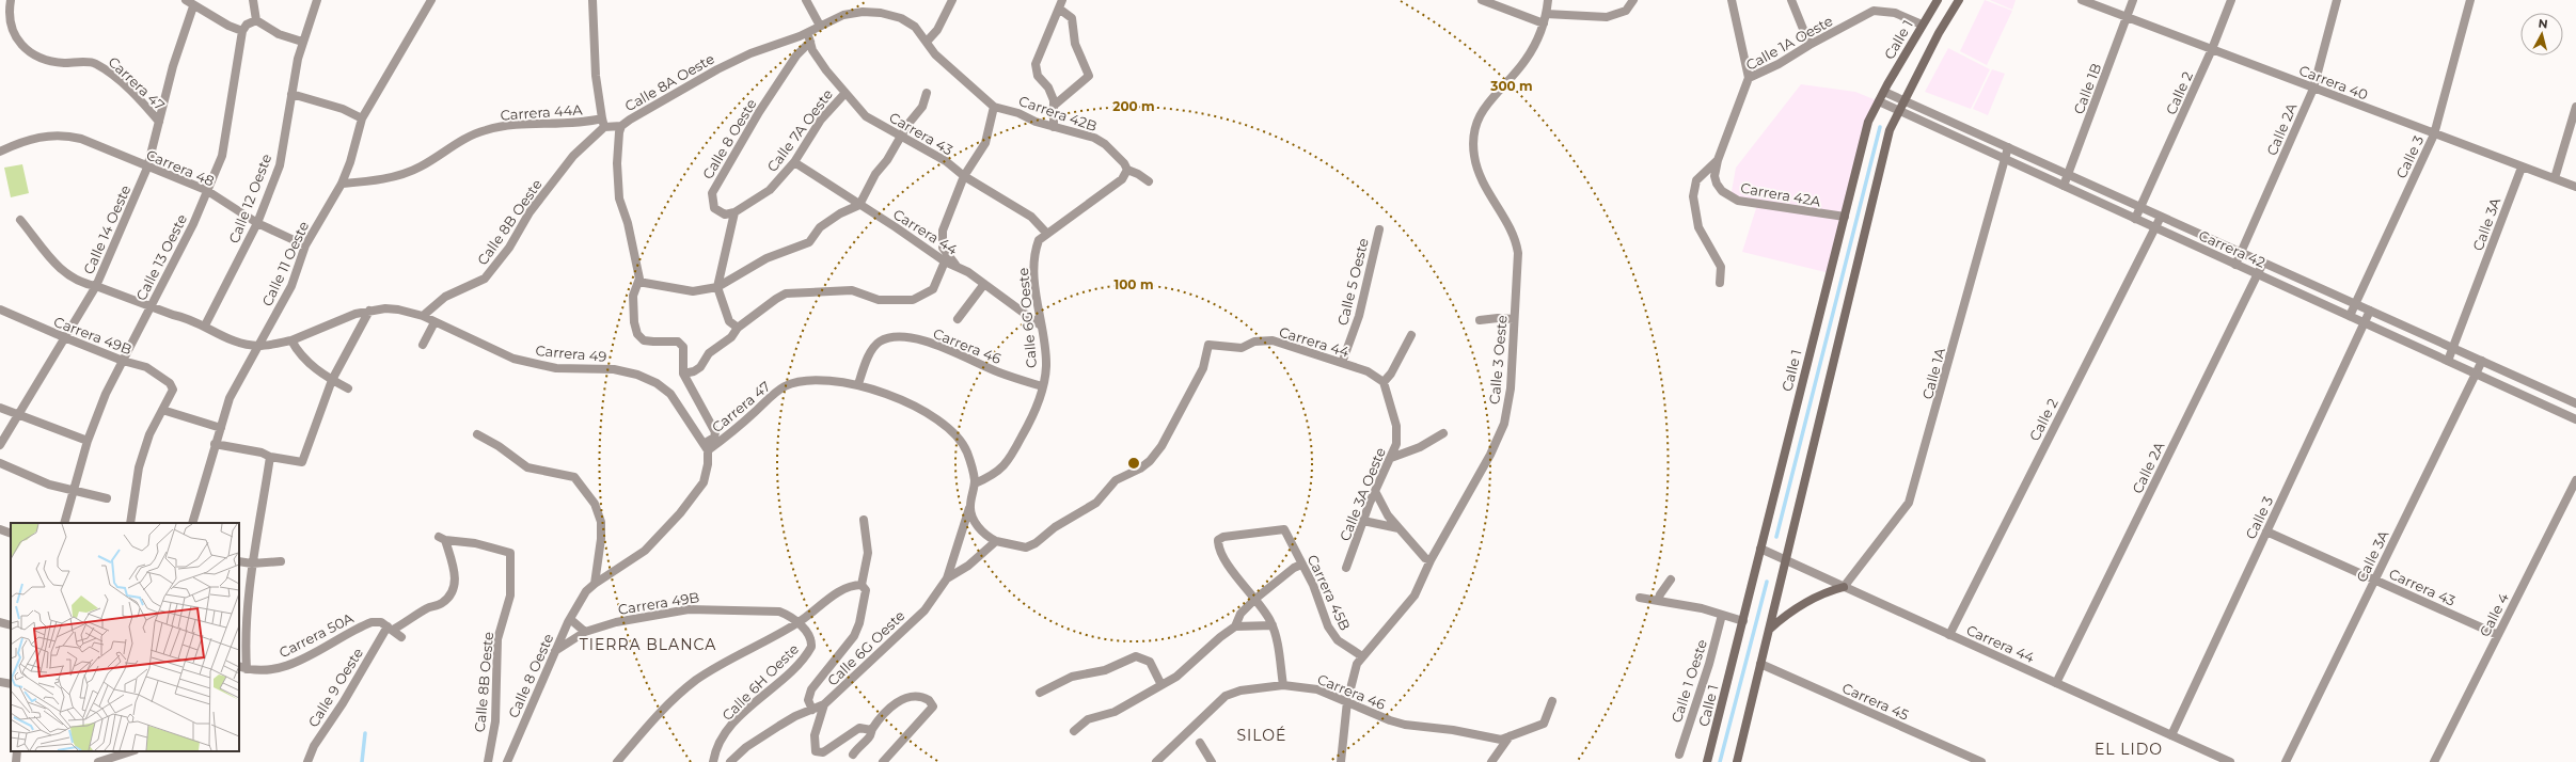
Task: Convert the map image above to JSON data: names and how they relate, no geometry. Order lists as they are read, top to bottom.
{
  "streets": {
    "main road": ["Calle 1"],
    "street": [
      "Calle 1A Oeste",
      "Calle 8A Oeste",
      "Carrera 40",
      "Carrera 47",
      "Calle 1B",
      "Calle 2",
      "Carrera 44A",
      "Carrera 42B",
      "Calle 2A",
      "Calle 7A Oeste",
      "Carrera 43",
      "Calle 8 Oeste",
      "Calle 3",
      "Carrera 48",
      "Carrera 42A",
      "Calle 12 Oeste",
      "Calle 8B Oeste",
      "Calle 3A",
      "Calle 14 Oeste",
      "Carrera 44",
      "Carrera 42",
      "Calle 13 Oeste",
      "Calle 11 Oeste",
      "Calle 5 Oeste",
      "Calle 6G Oeste",
      "Carrera 49B",
      "Carrera 46",
      "Carrera 49",
      "Calle 3 Oeste",
      "Calle 1A",
      "Calle 3A Oeste",
      "Carrera 45B",
      "Calle 4",
      "Carrera 50A",
      "Calle 1 Oeste",
      "Calle 6H Oeste",
      "Calle 9 Oeste",
      "Carrera 45"
    ]
  },
  "crossings": [
    ["Calle 1", "Calle 1A Oeste"],
    ["Calle 1", "Carrera 42A"],
    ["Calle 1", "Carrera 44"],
    ["Calle 1", "Carrera 42"],
    ["Calle 1A Oeste", "Carrera 42A"],
    ["Calle 8A Oeste", "Carrera 44A"],
    ["Calle 8A Oeste", "Carrera 43"],
    ["Calle 8A Oeste", "Calle 8 Oeste"],
    ["Carrera 40", "Calle 1B"],
    ["Carrera 40", "Calle 2"],
    ["Carrera 40", "Calle 2A"],
    ["Carrera 40", "Calle 3"],
    ["Carrera 40", "Calle 3A"],
    ["Carrera 47", "Calle 14 Oeste"],
    ["Carrera 47", "Calle 6G Oeste"],
    ["Carrera 47", "Carrera 46"],
    ["Carrera 47", "Carrera 49"],
    ["Calle 1B", "Carrera 42"],
    ["Calle 2", "Carrera 44"],
    ["Calle 2", "Carrera 42"],
    ["Carrera 44A", "Calle 8B Oeste"],
    ["Carrera 44A", "Calle 11 Oeste"],
    ["Carrera 42B", "Calle 6G Oeste"],
    ["Calle 2A", "Carrera 44"],
    ["Calle 2A", "Carrera 42"],
    ["Calle 7A Oeste", "Carrera 43"],
    ["Calle 7A Oeste", "Calle 8 Oeste"],
    ["Calle 7A Oeste", "Carrera 44"],
    ["Carrera 43", "Calle 8 Oeste"],
    ["Carrera 43", "Calle 3"],
    ["Carrera 43", "Calle 3A"],
    ["Carrera 43", "Calle 6G Oeste"],
    ["Carrera 43", "Calle 4"],
    ["Calle 8 Oeste", "Carrera 49B"],
    ["Calle 3", "Carrera 44"],
    ["Calle 3", "Carrera 42"],
    ["Carrera 48", "Calle 12 Oeste"],
    ["Carrera 48", "Calle 14 Oeste"],
    ["Carrera 48", "Calle 13 Oeste"],
    ["Carrera 48", "Calle 11 Oeste"],
    ["Calle 8B Oeste", "Carrera 49"],
    ["Calle 8B Oeste", "Carrera 50A"],
    ["Calle 8B Oeste", "Calle 9 Oeste"],
    ["Calle 3A", "Carrera 42"],
    ["Calle 14 Oeste", "Carrera 49B"],
    ["Carrera 44", "Calle 5 Oeste"],
    ["Carrera 44", "Calle 6G Oeste"],
    ["Carrera 44", "Calle 1A"],
    ["Carrera 44", "Calle 3A Oeste"],
    ["Carrera 42", "Calle 1A"],
    ["Calle 13 Oeste", "Carrera 49B"],
    ["Calle 11 Oeste", "Carrera 49"],
    ["Calle 6G Oeste", "Carrera 46"],
    ["Carrera 49B", "Calle 6H Oeste"],
    ["Carrera 46", "Calle 3 Oeste"],
    ["Calle 3 Oeste", "Carrera 45B"],
    ["Carrera 50A", "Calle 9 Oeste"]
  ],
  "districts": ["TIERRA BLANCA", "SILOÉ", "EL LIDO"],
  "north": "top",
  "rings": ["300 m", "200 m", "100 m"]
}
